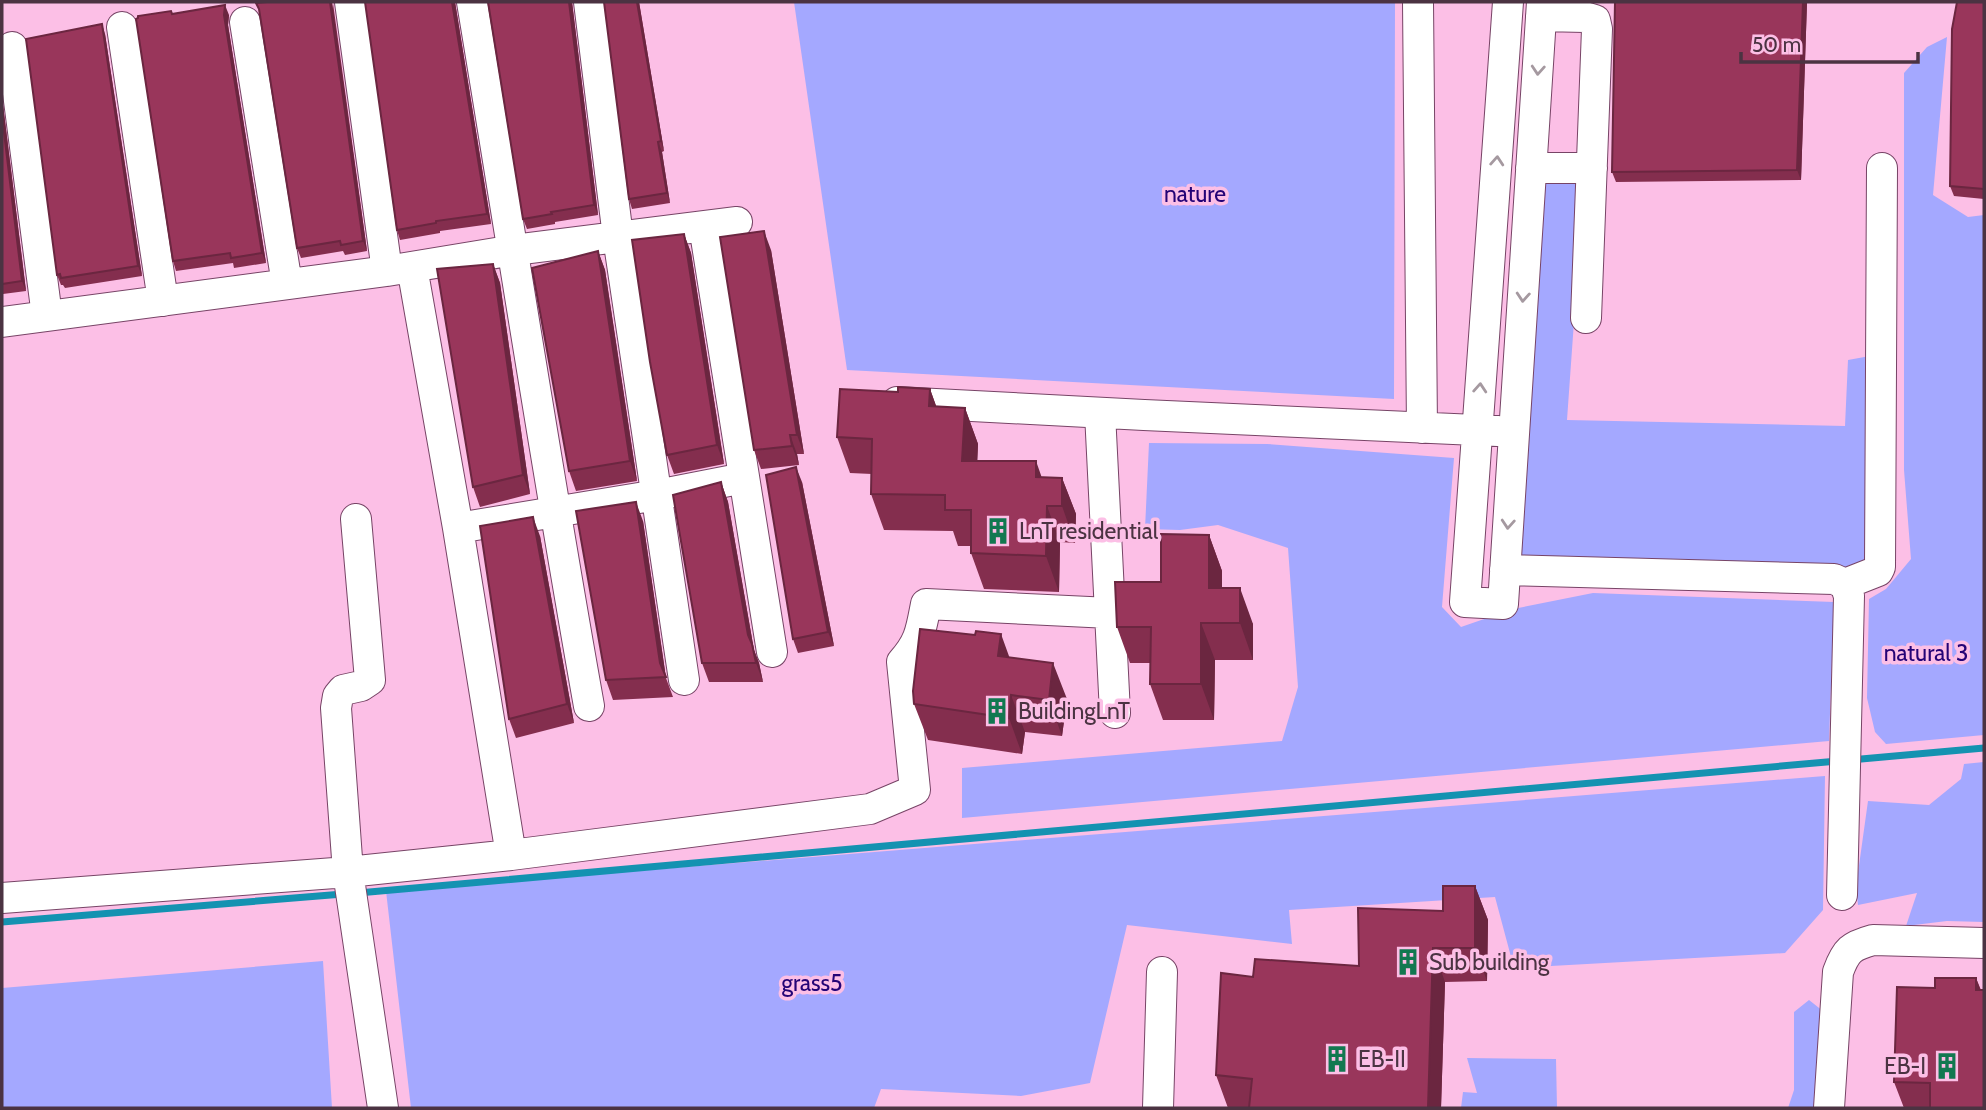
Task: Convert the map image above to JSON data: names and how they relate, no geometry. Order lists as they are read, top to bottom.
{
  "parks": ["nature", "natural 3", "grass5"],
  "places": {
    "building": [
      "LnT residential",
      "BuildingLnT",
      "Sub building",
      "EB-II",
      "EB-I"
    ]
  },
  "scale_bar": "50 m"
}
